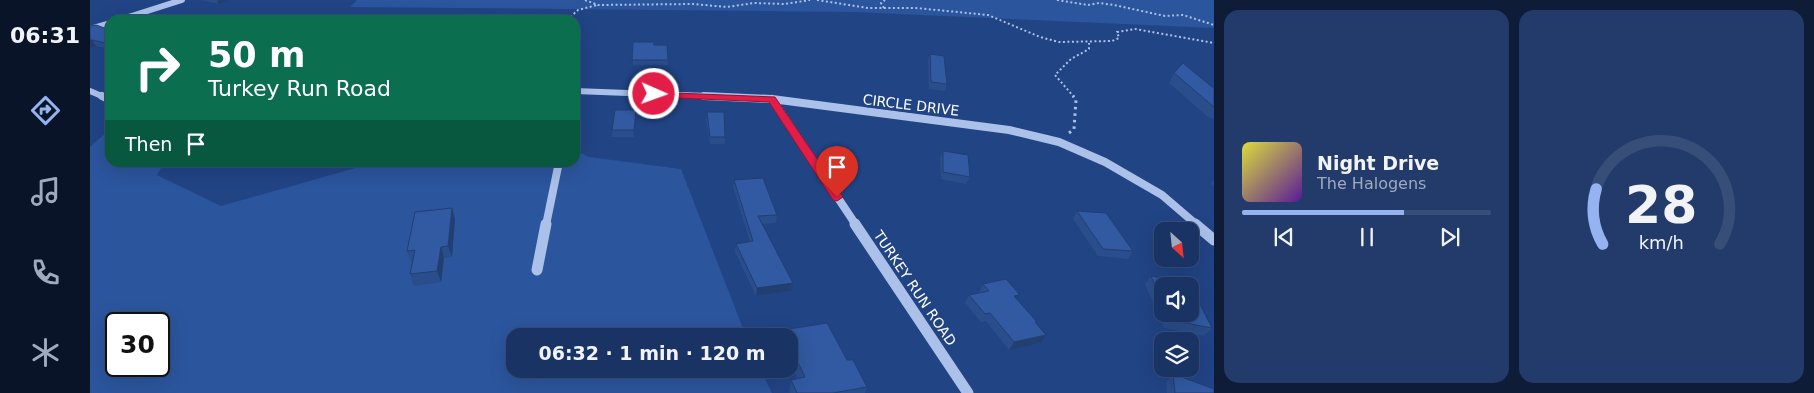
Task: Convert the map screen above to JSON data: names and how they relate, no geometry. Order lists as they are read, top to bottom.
{
  "streets": {
    "street": ["CIRCLE DRIVE", "TURKEY RUN ROAD"]
  },
  "crossings": [
    ["CIRCLE DRIVE", "TURKEY RUN ROAD"]
  ],
  "north": "bottom right",
  "page": {
    "tabs": "06:31",
    "turn": ["50 m", "Turkey Run Road"],
    "then": "Then",
    "song": ["Night Drive", "The Halogens"],
    "limit": "30",
    "trip": "06:32 · 1 min · 120 m",
    "gauge": ["28", "km/h"]
  }
}
